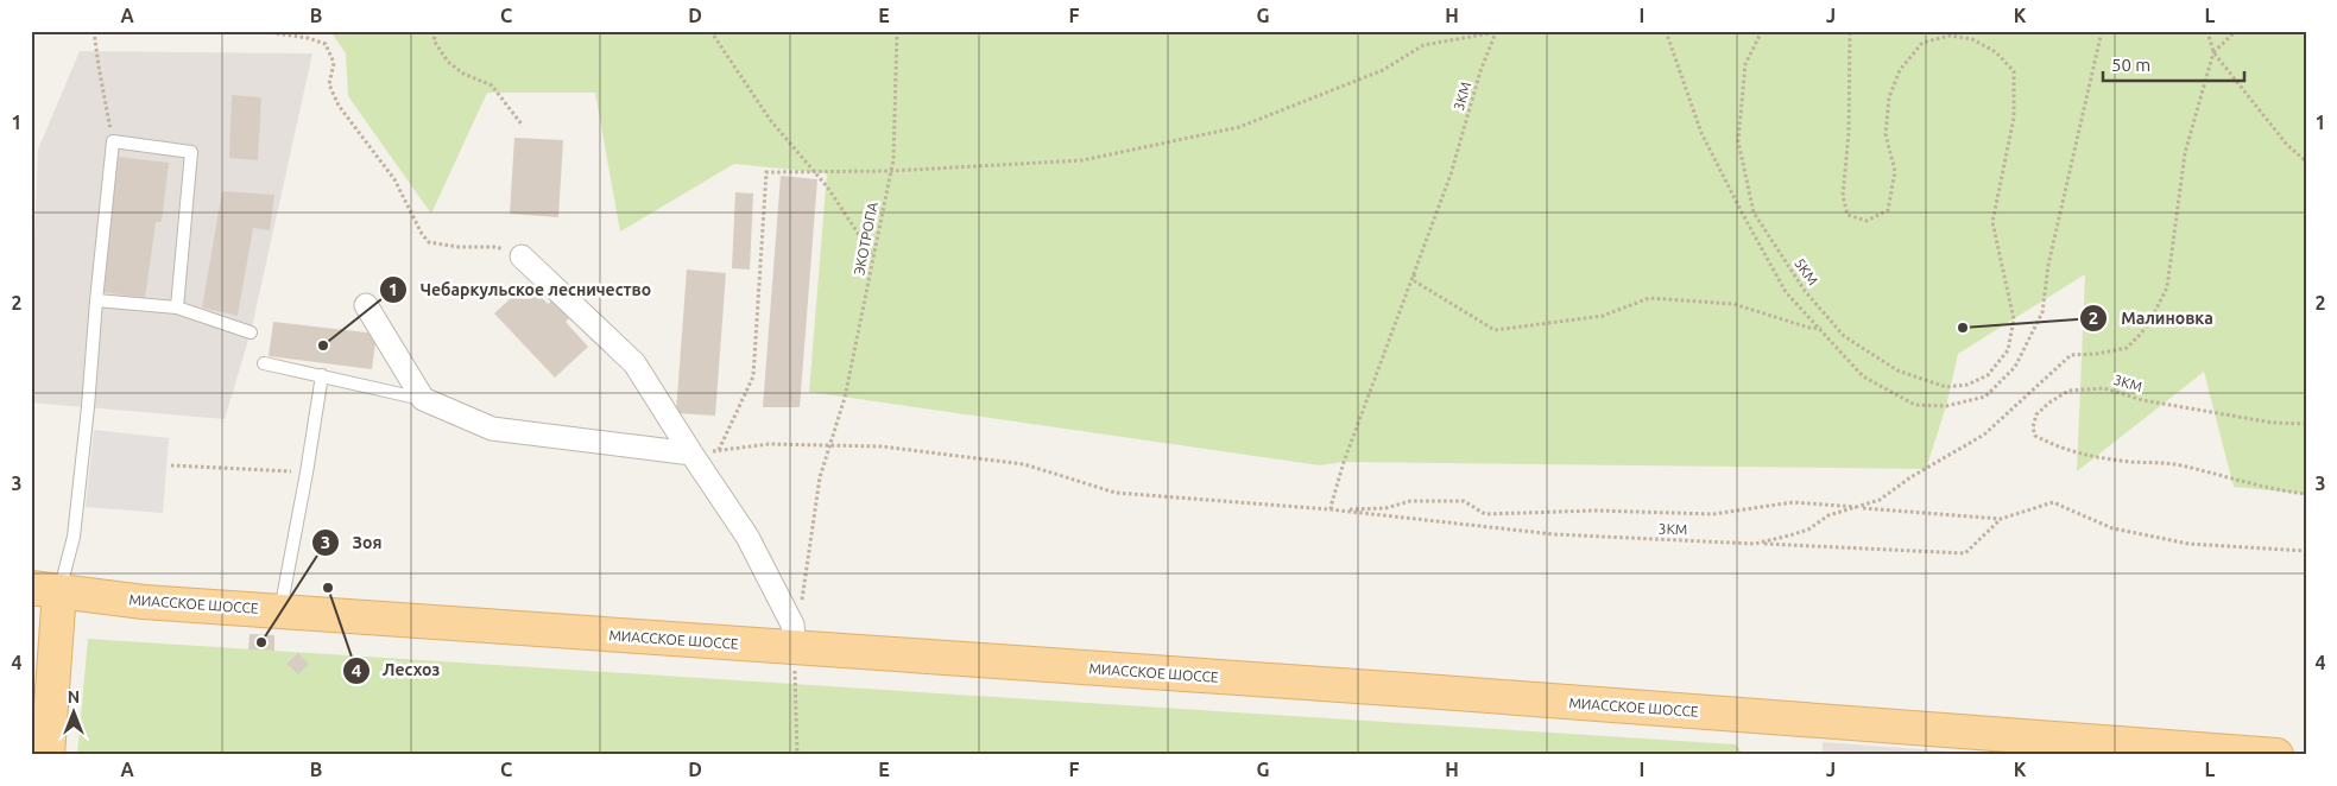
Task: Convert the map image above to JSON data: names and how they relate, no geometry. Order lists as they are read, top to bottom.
{
  "streets": {
    "main road": ["МИАССКОЕ ШОССЕ"],
    "path": ["3КМ", "ЭКОТРОПА", "5КМ"]
  },
  "crossings": [
    ["ЭКОТРОПА", "МИАССКОЕ ШОССЕ"]
  ],
  "places": [
    "Малиновка",
    "Чебаркульское лесничество",
    "Лесхоз",
    "Зоя"
  ],
  "scale_bar": "50 m",
  "north": "top",
  "grid": {
    "columns": [
      "A",
      "B",
      "C",
      "D",
      "E",
      "F",
      "G",
      "H",
      "I",
      "J",
      "K",
      "L"
    ],
    "rows": [
      "1",
      "2",
      "3",
      "4"
    ]
  }
}
